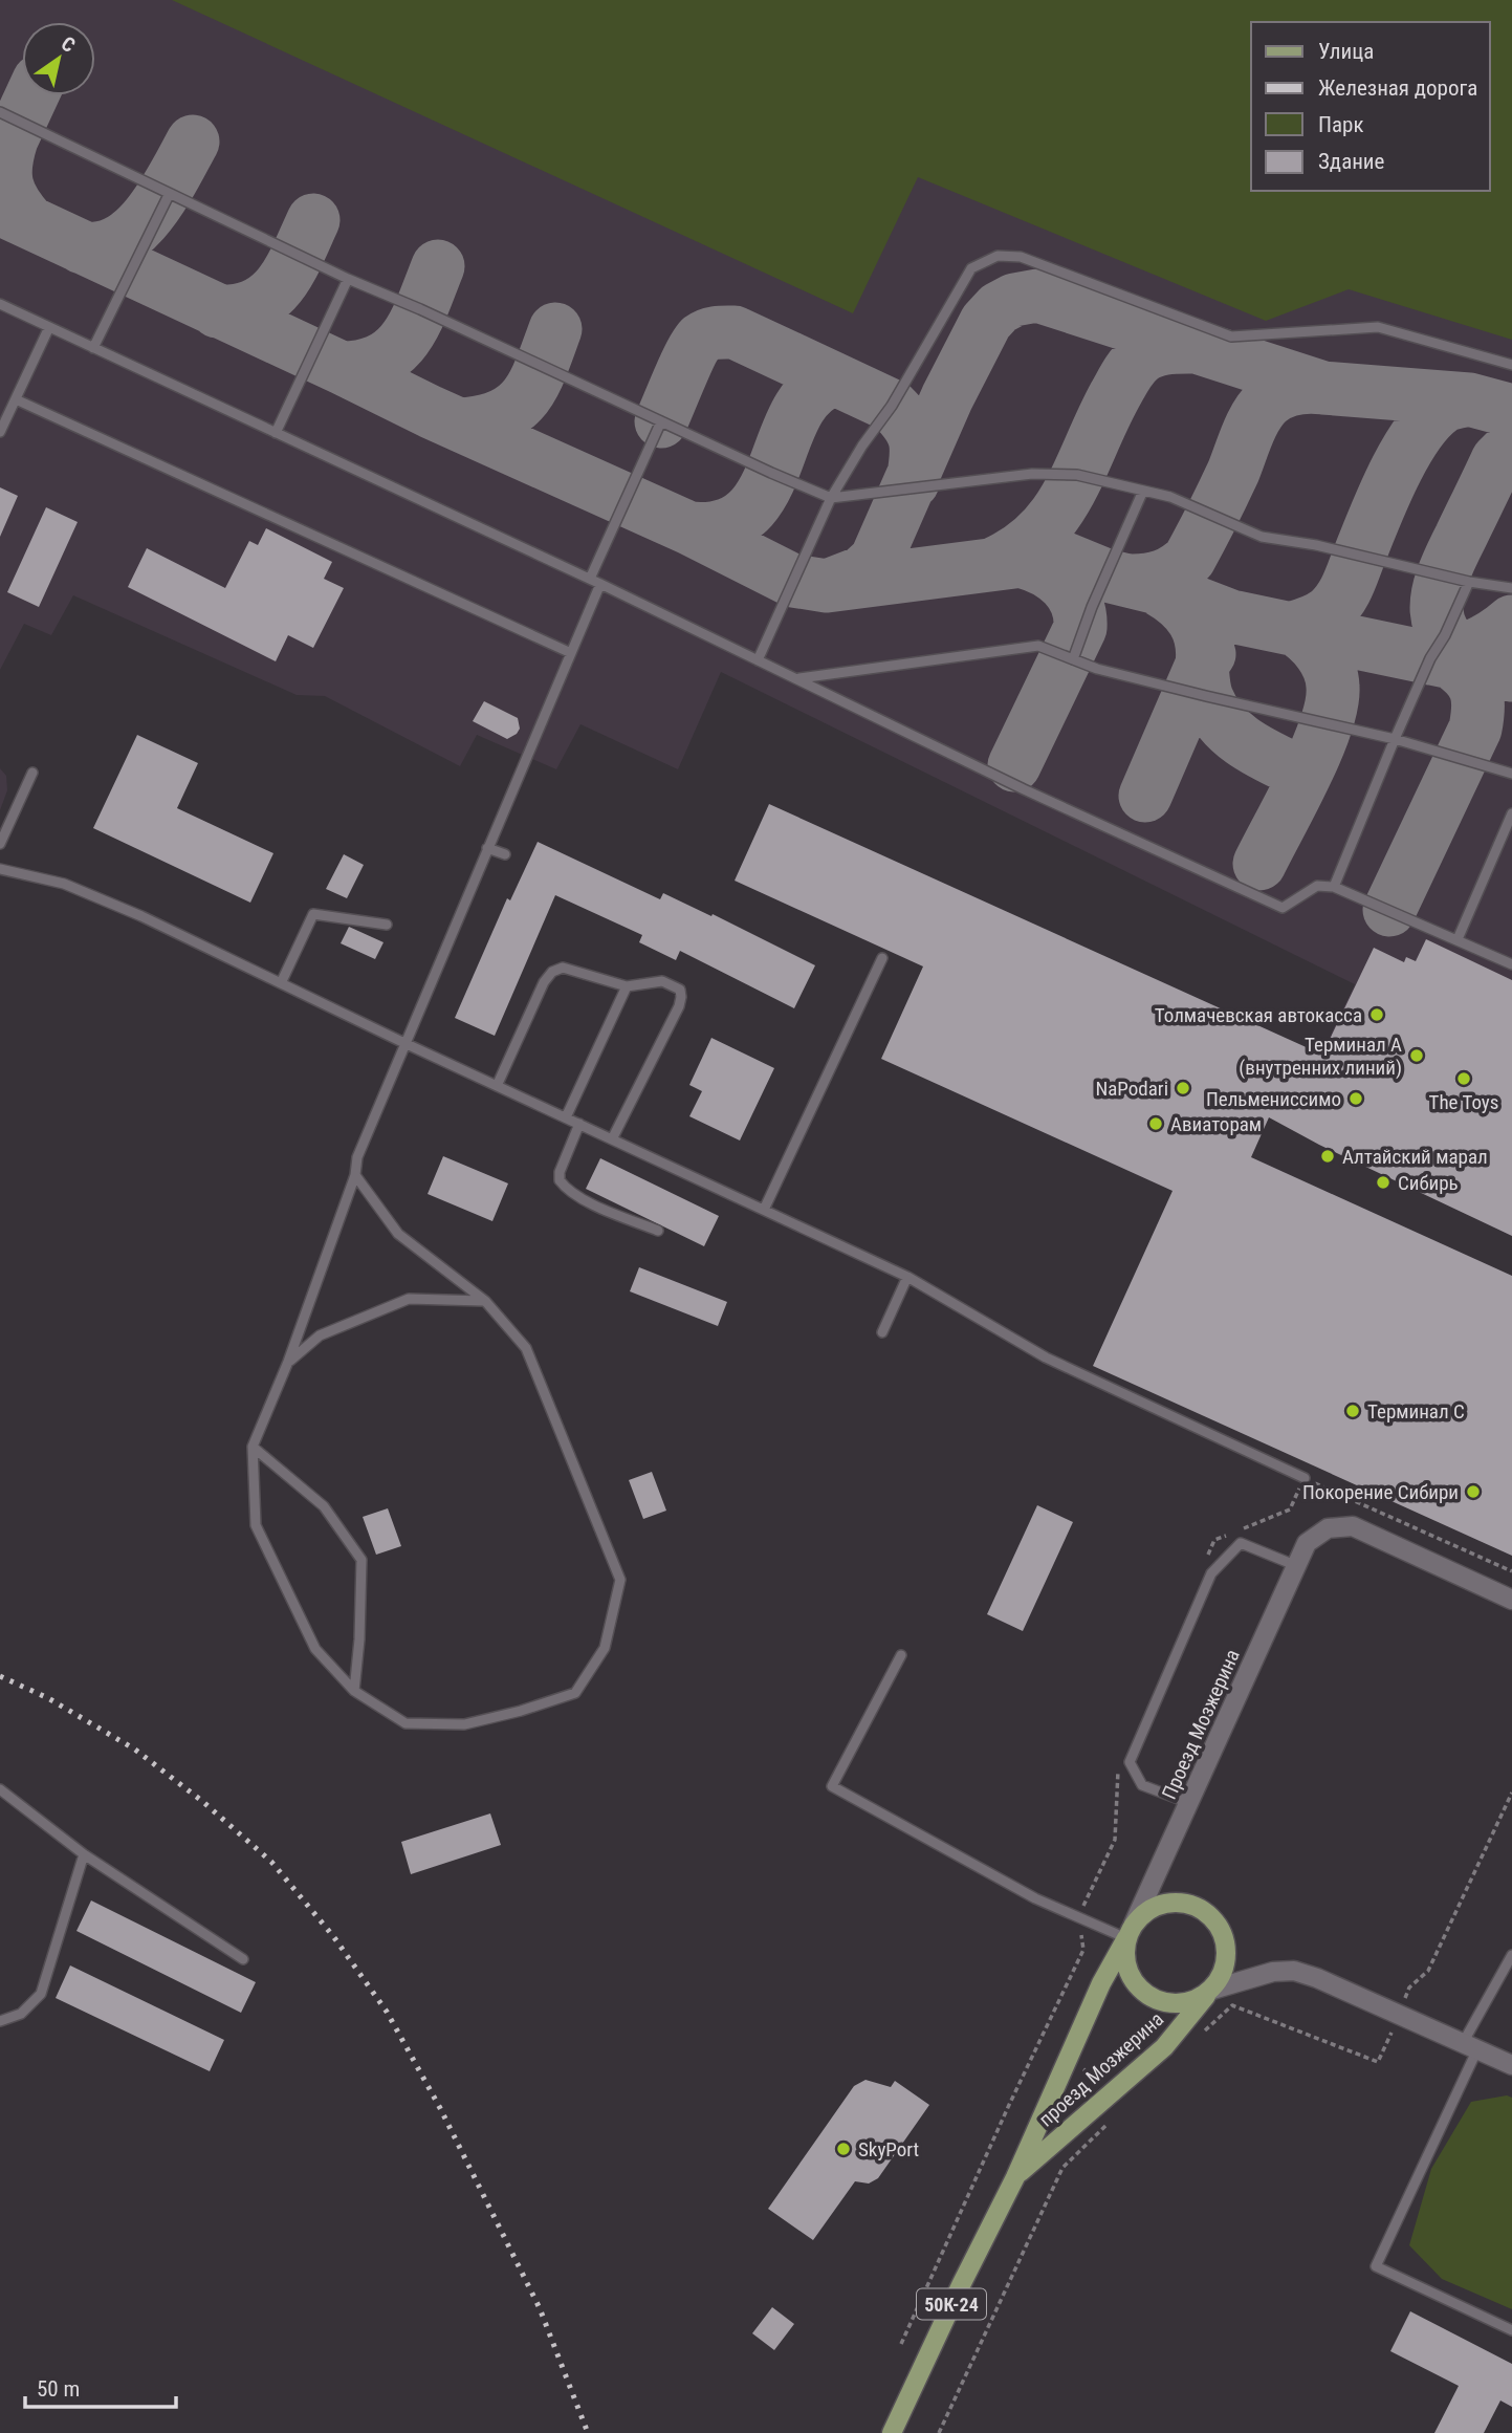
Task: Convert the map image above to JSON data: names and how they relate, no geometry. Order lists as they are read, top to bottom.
{
  "streets": {
    "main road": ["Проезд Мозжерина", "проезд Мозжерина", "50К-24"]
  },
  "crossings": [
    ["Проезд Мозжерина", "проезд Мозжерина"]
  ],
  "places": [
    "Толмачевская автокасса",
    "Терминал А (внутренних линий)",
    "The Toys",
    "NaPodari",
    "Пельмениссимо",
    "Авиаторам",
    "Алтайский марал",
    "Сибирь",
    "Терминал С",
    "Покорение Сибири",
    "SkyPort"
  ],
  "legend": [
    "Улица",
    "Железная дорога",
    "Парк",
    "Здание"
  ],
  "scale_bar": "50 m",
  "north": "top right"
}
